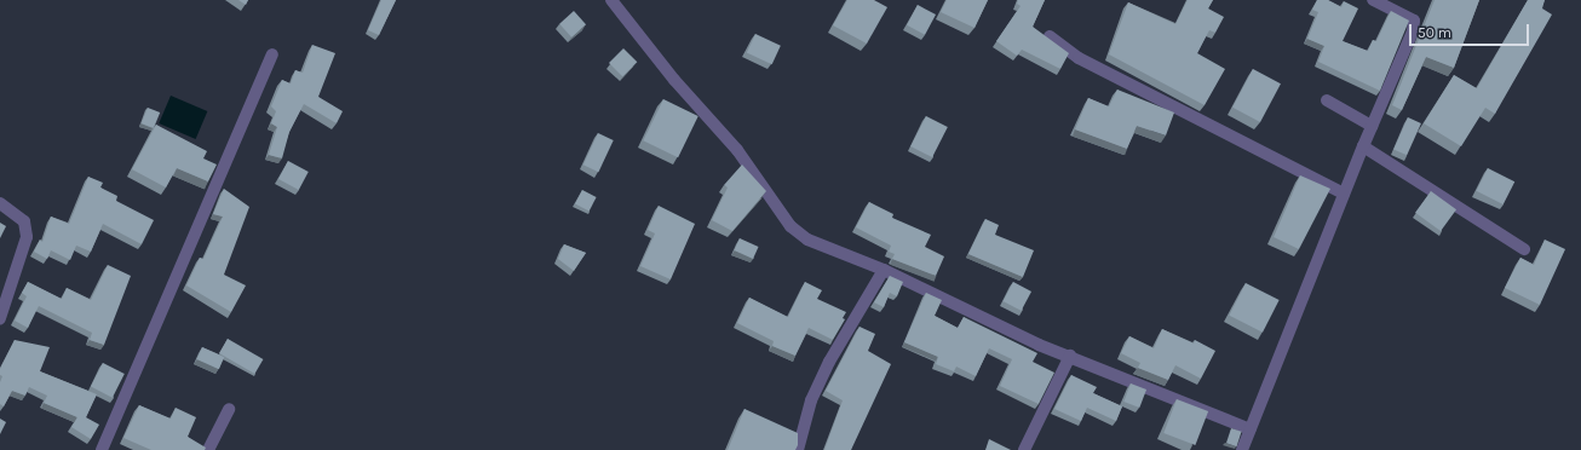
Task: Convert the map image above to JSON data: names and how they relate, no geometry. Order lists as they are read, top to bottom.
{
  "scale_bar": "50 m"
}
